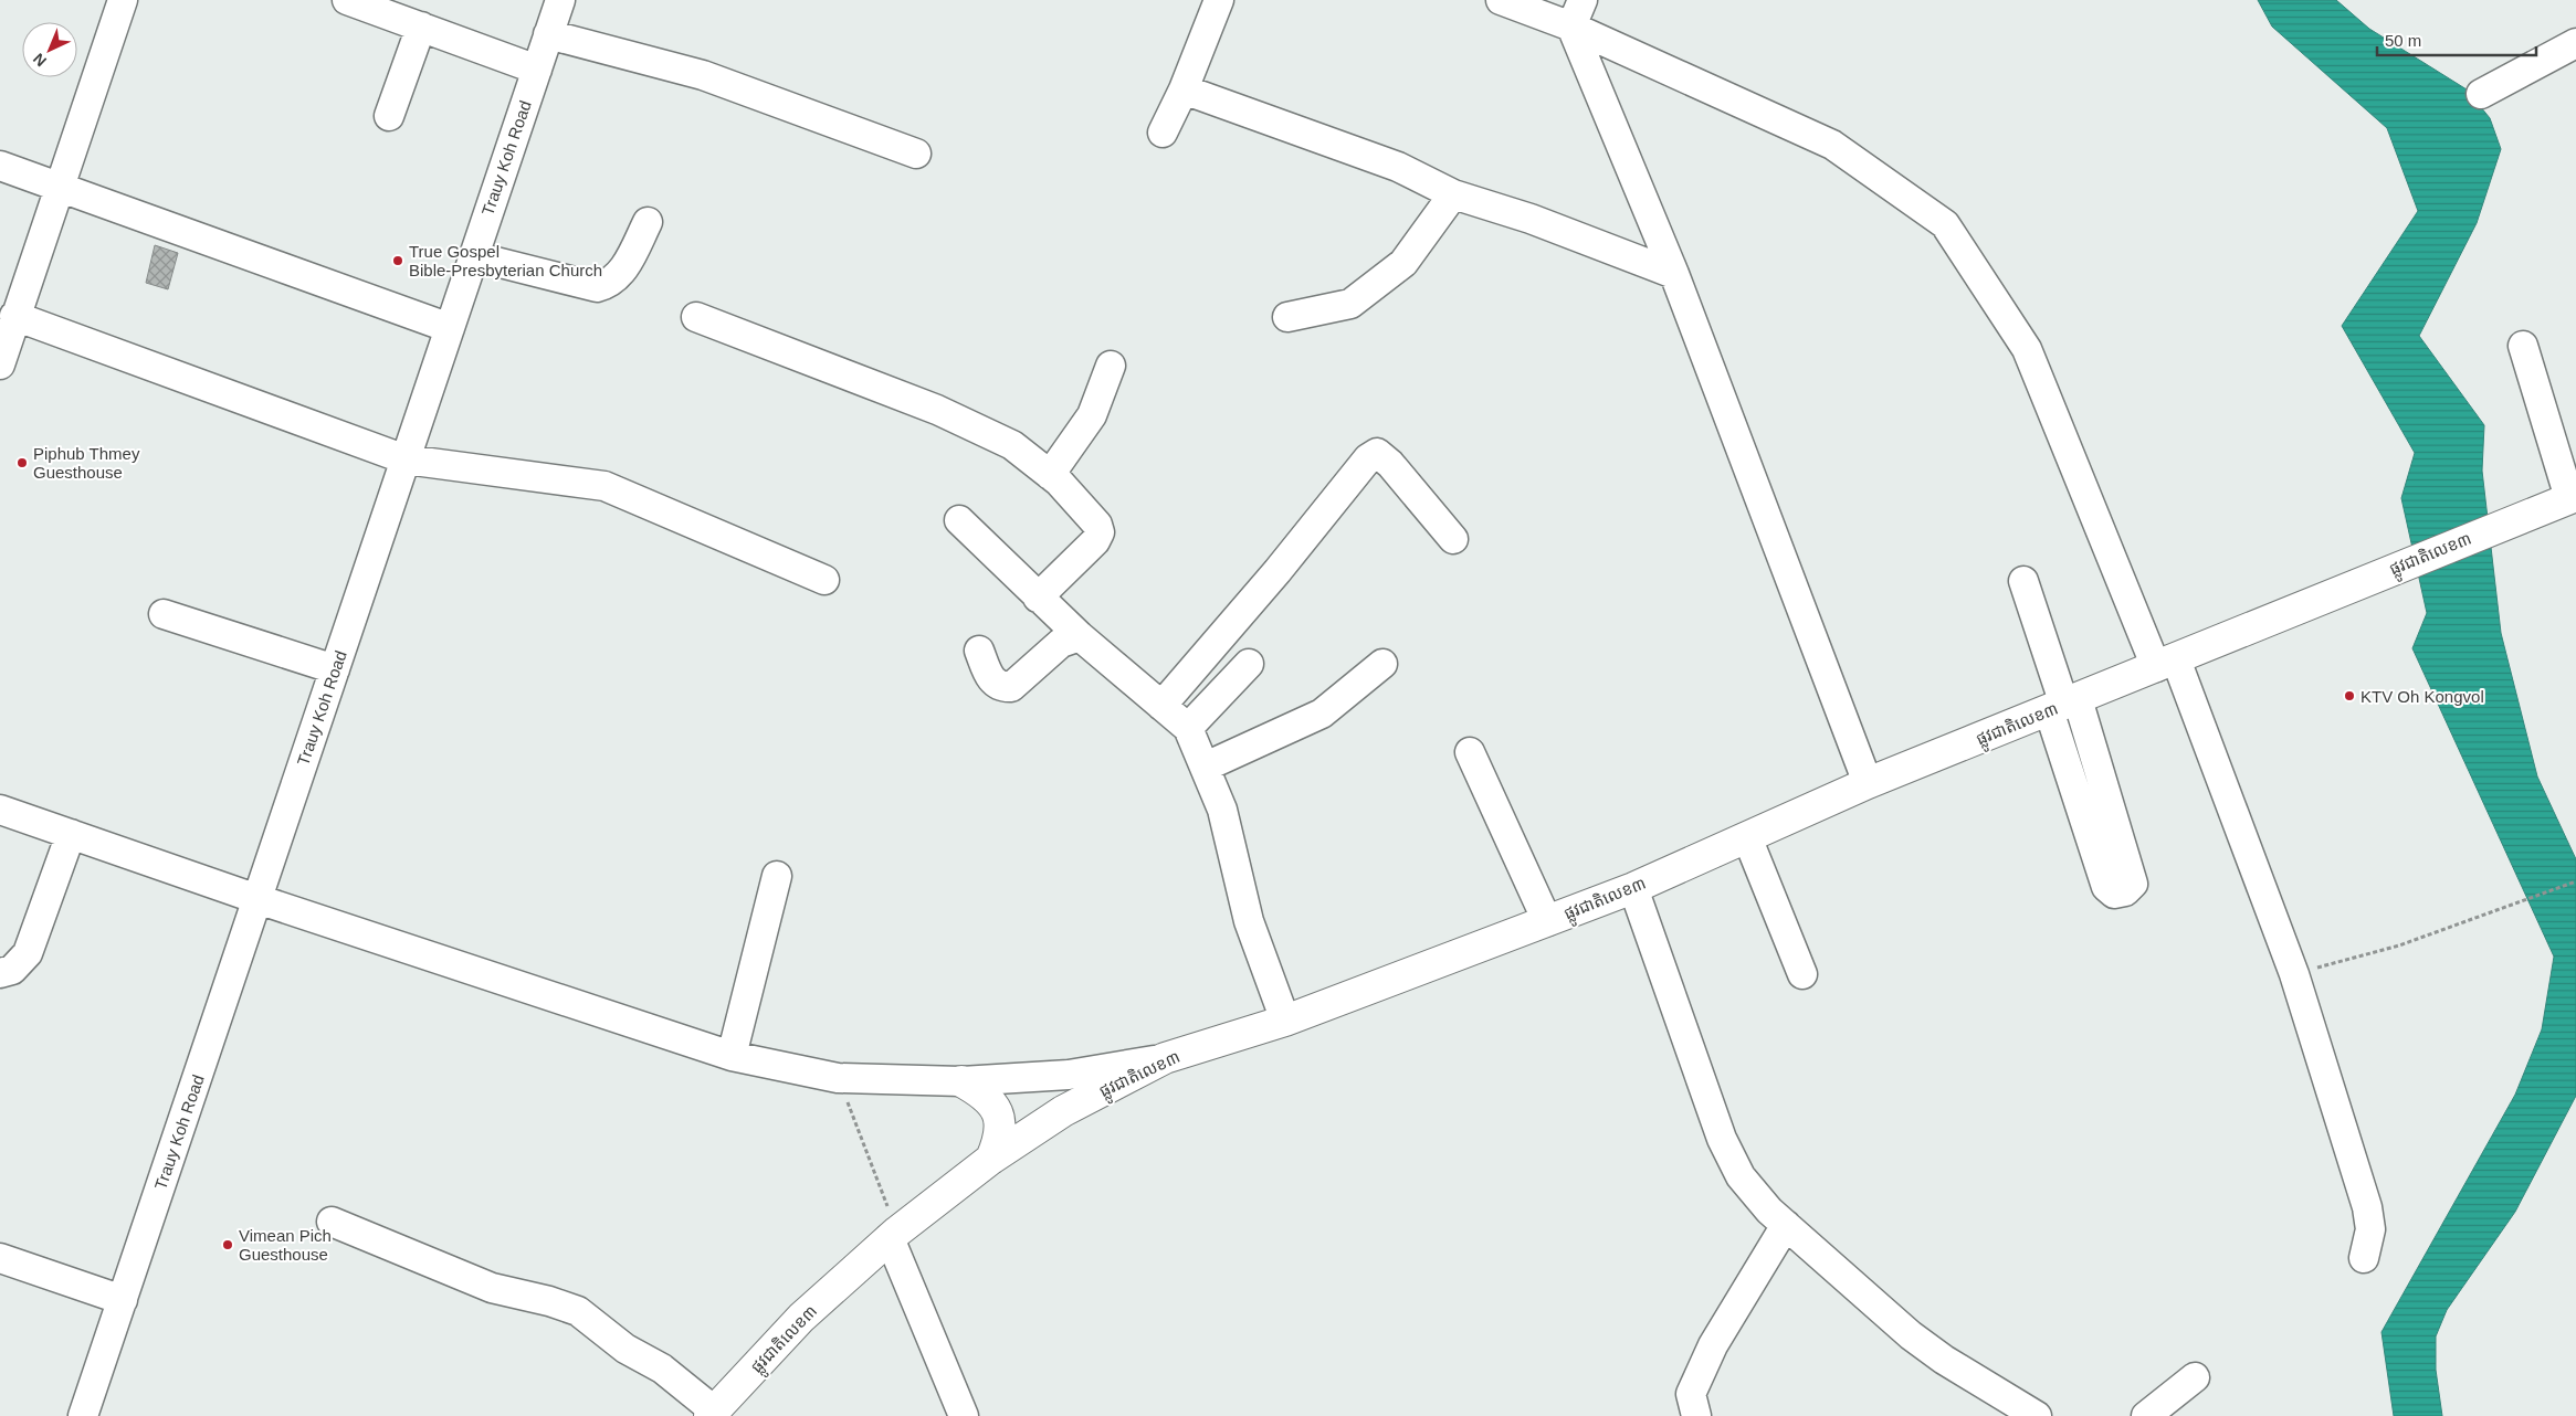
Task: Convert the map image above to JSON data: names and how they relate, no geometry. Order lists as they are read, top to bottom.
{
  "streets": {
    "highway": ["ផ្លូវជាតិលេខ៣"],
    "street": ["Trauy Koh Road"]
  },
  "places": [
    "True Gospel Bible-Presbyterian Church",
    "Piphub Thmey Guesthouse",
    "KTV Oh Kongvol",
    "Vimean Pich Guesthouse"
  ],
  "scale_bar": "50 m",
  "north": "bottom left"
}
